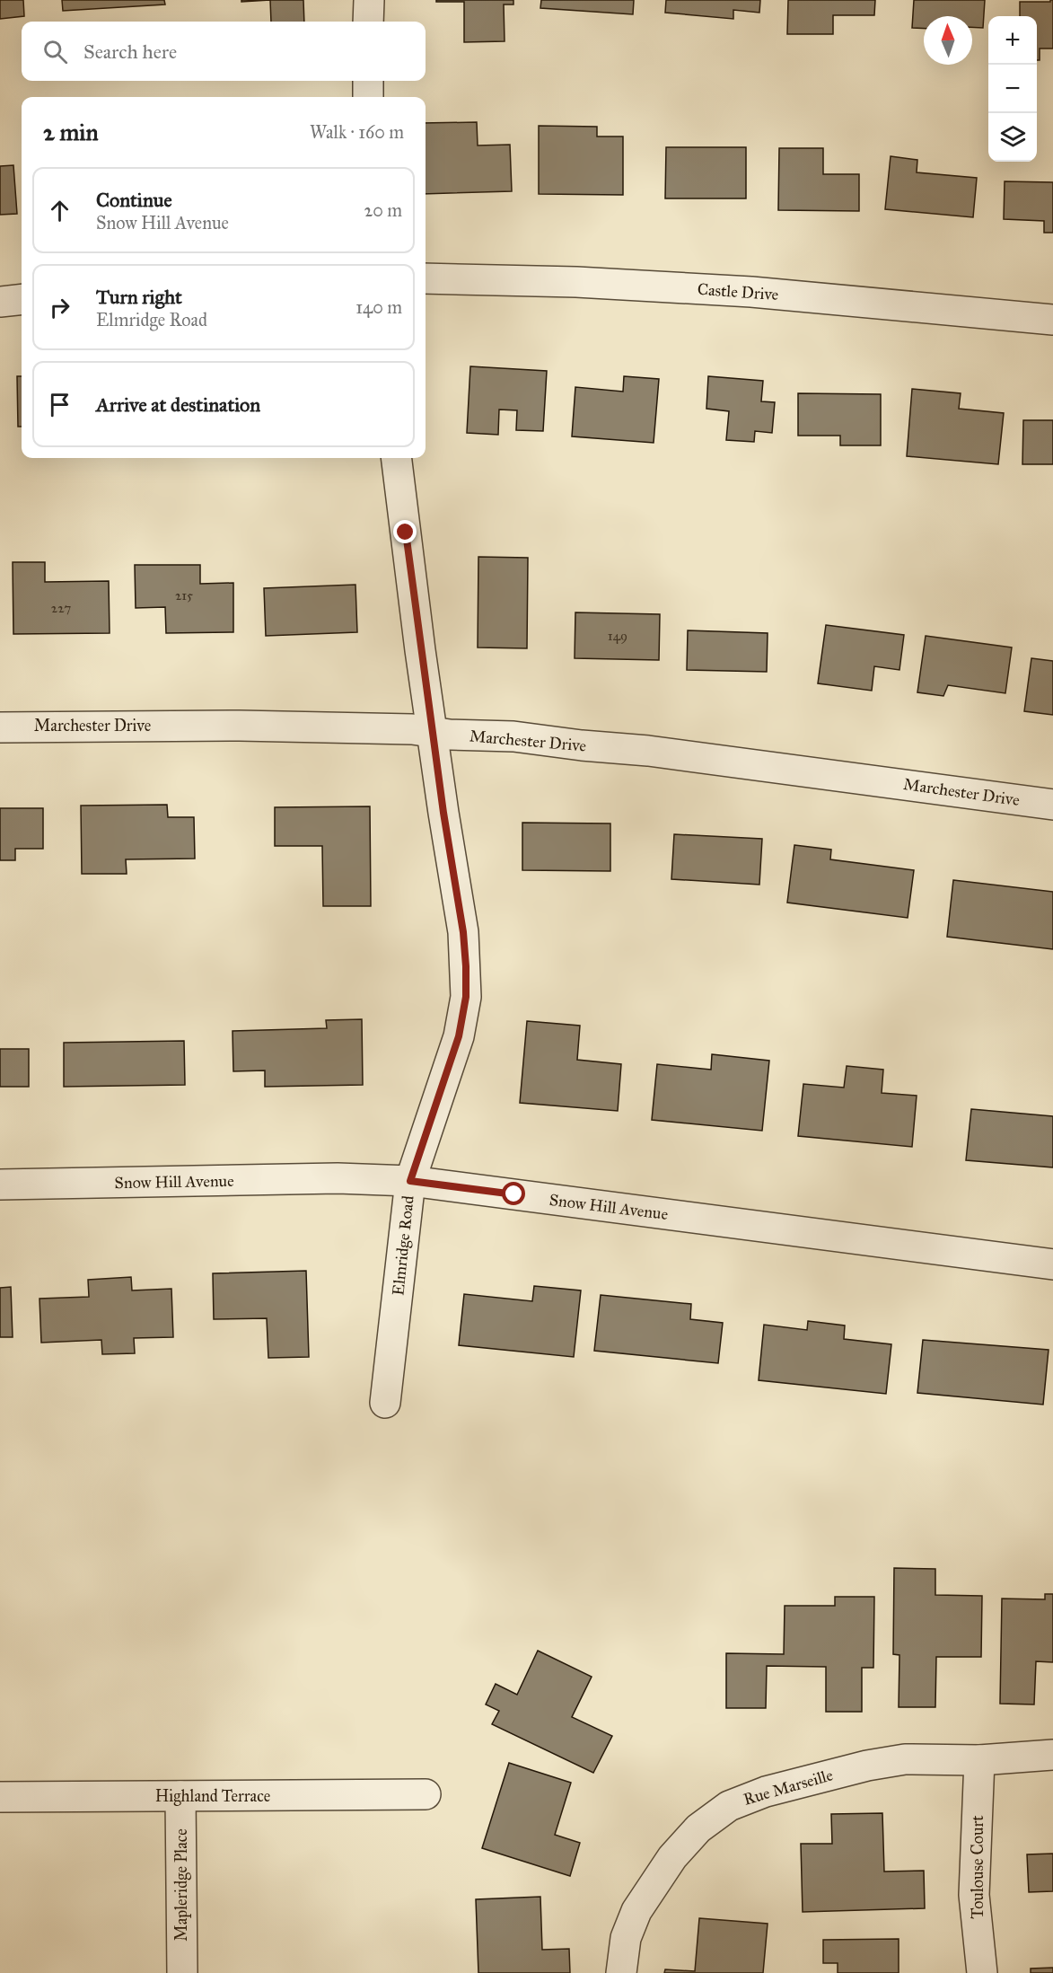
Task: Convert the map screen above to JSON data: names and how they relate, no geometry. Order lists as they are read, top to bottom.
{
  "streets": {
    "street": [
      "Castle Drive",
      "Marchester Drive",
      "Snow Hill Avenue",
      "Elmridge Road",
      "Rue Marseille",
      "Highland Terrace",
      "Toulouse Court",
      "Mapleridge Place"
    ]
  },
  "crossings": [
    ["Marchester Drive", "Elmridge Road"],
    ["Snow Hill Avenue", "Elmridge Road"],
    ["Rue Marseille", "Toulouse Court"],
    ["Highland Terrace", "Mapleridge Place"]
  ],
  "house_numbers": ["215", "227", "149"],
  "north": "top",
  "page": {
    "map_buttons": ["+", "−"],
    "search": "Search here",
    "heading": ["2 min", "Walk · 160 m"],
    "list": [
      ["Continue", "Snow Hill Avenue", "20 m"],
      ["Turn right", "Elmridge Road", "140 m"],
      "Arrive at destination"
    ]
  }
}
